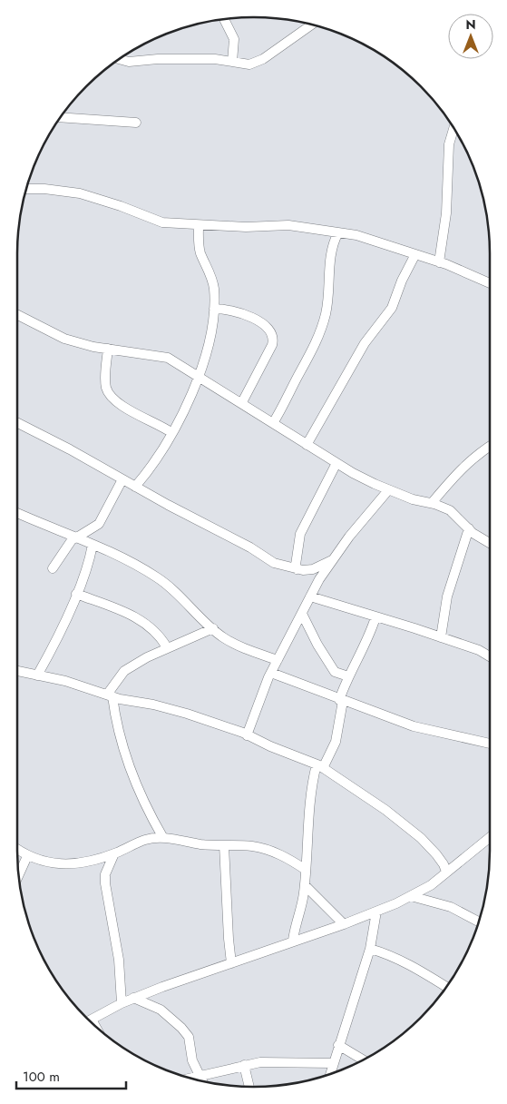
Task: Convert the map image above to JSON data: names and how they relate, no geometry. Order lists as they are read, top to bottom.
{
  "scale_bar": "100 m",
  "north": "top"
}
